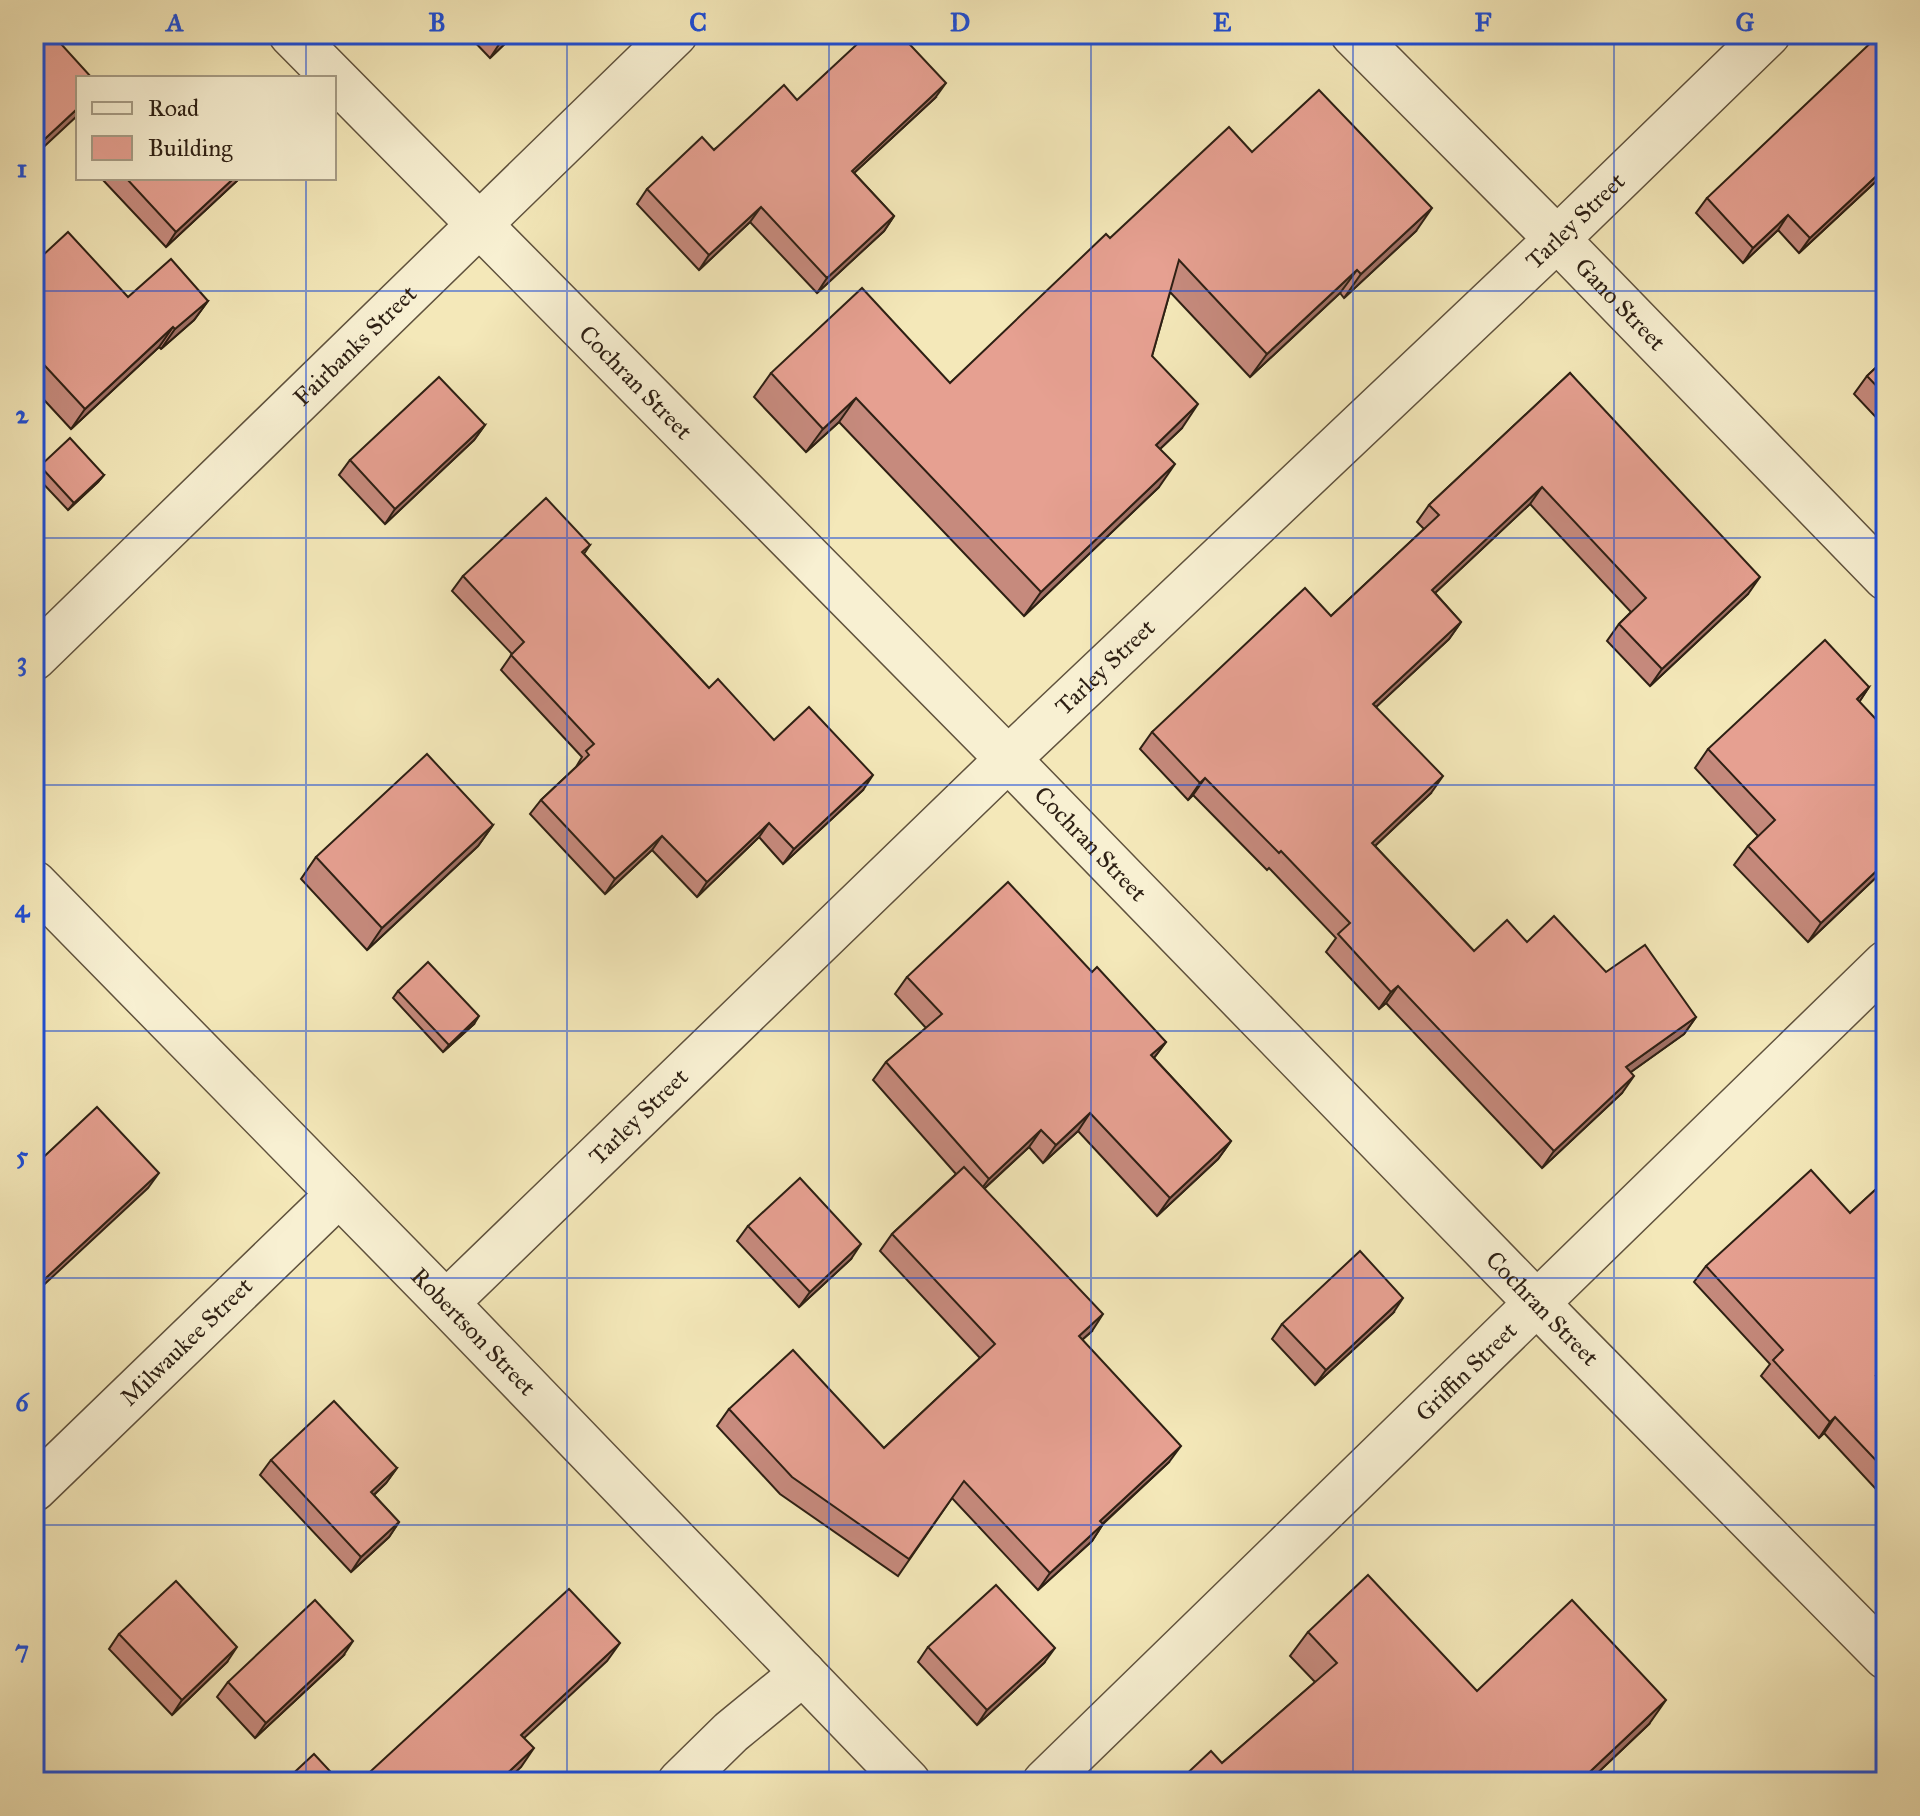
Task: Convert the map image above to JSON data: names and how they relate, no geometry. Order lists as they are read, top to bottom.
{
  "streets": {
    "street": [
      "Tarley Street",
      "Gano Street",
      "Fairbanks Street",
      "Cochran Street",
      "Robertson Street",
      "Milwaukee Street",
      "Griffin Street"
    ]
  },
  "crossings": [
    ["Tarley Street", "Gano Street"],
    ["Tarley Street", "Cochran Street"],
    ["Tarley Street", "Robertson Street"],
    ["Fairbanks Street", "Cochran Street"],
    ["Cochran Street", "Griffin Street"],
    ["Robertson Street", "Milwaukee Street"]
  ],
  "legend": ["Road", "Building"],
  "grid": {
    "columns": [
      "A",
      "B",
      "C",
      "D",
      "E",
      "F",
      "G"
    ],
    "rows": [
      "1",
      "2",
      "3",
      "4",
      "5",
      "6",
      "7"
    ]
  }
}
